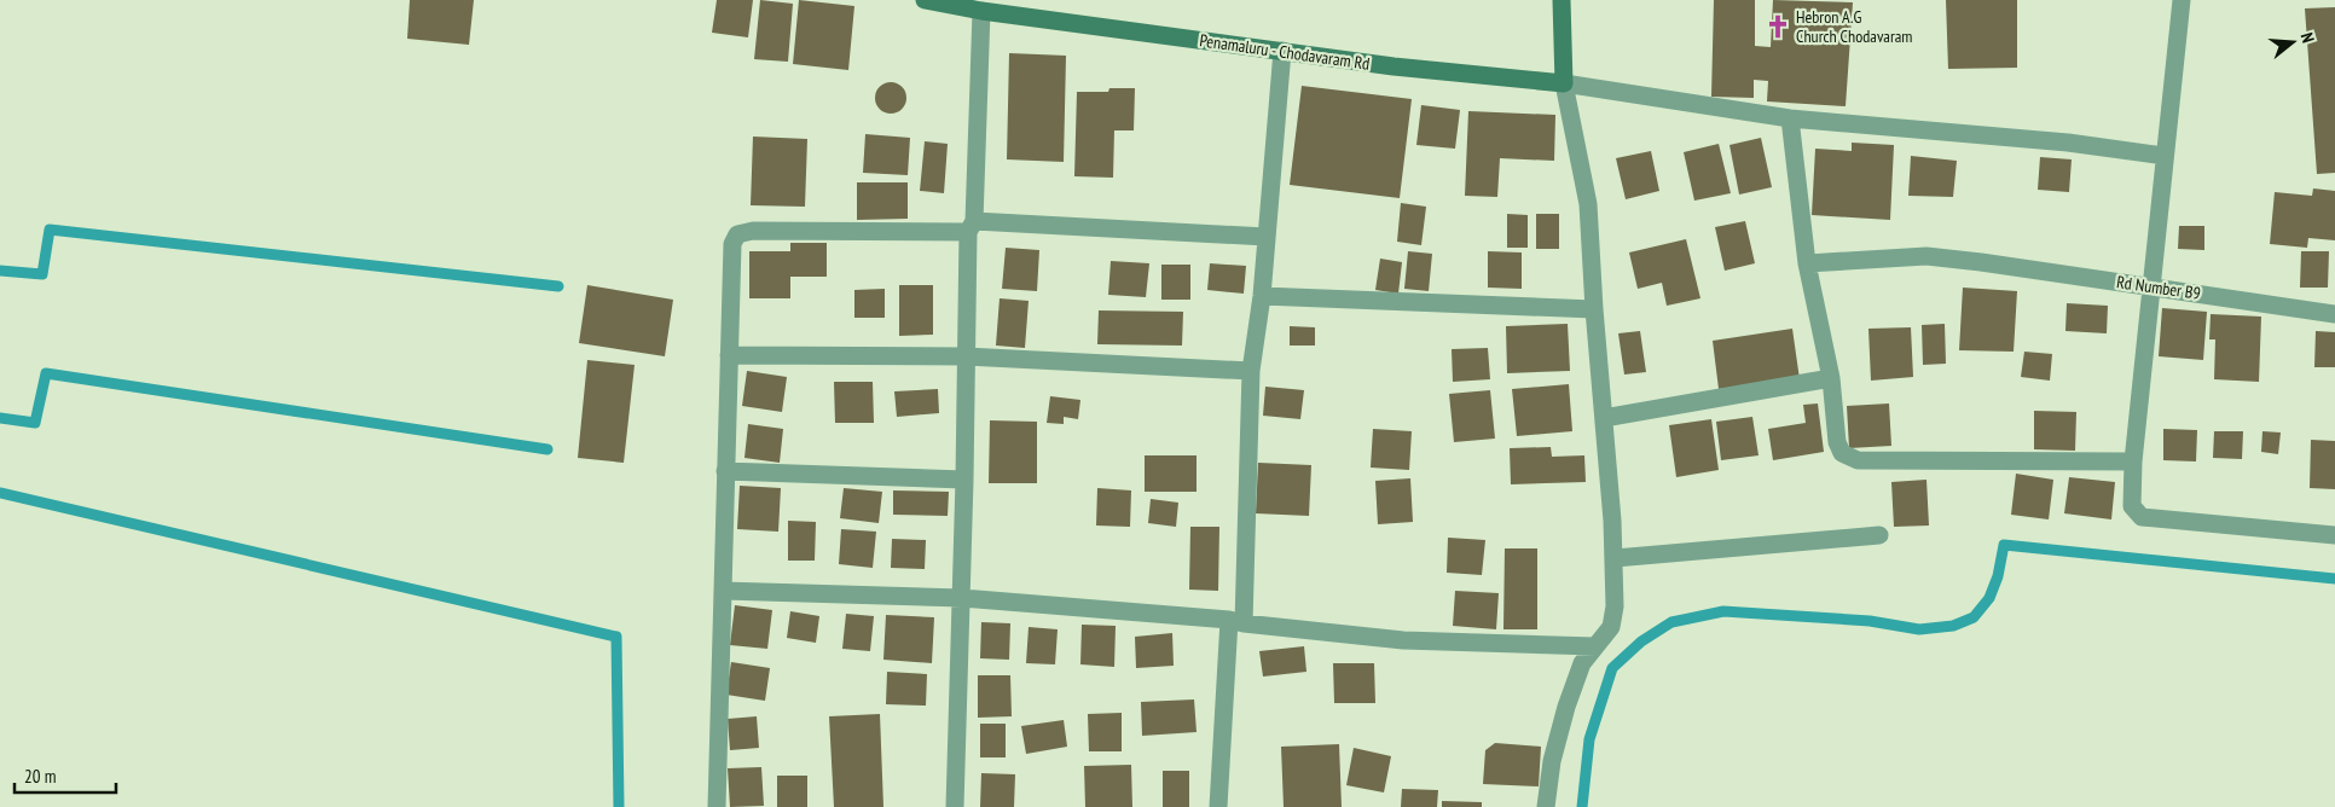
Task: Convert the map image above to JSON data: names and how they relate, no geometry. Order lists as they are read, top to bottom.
{
  "streets": {
    "street": ["Penamaluru - Chodavaram Rd", "Rd Number B9"]
  },
  "places": {
    "church": ["Hebron A.G Church Chodavaram"]
  },
  "scale_bar": "20 m",
  "north": "right"
}
